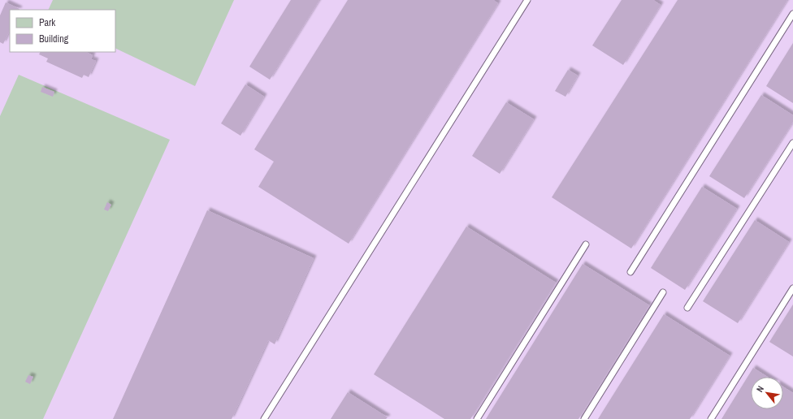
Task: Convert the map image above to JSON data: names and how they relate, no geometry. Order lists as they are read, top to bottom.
{
  "legend": ["Park", "Building"],
  "north": "top left"
}
